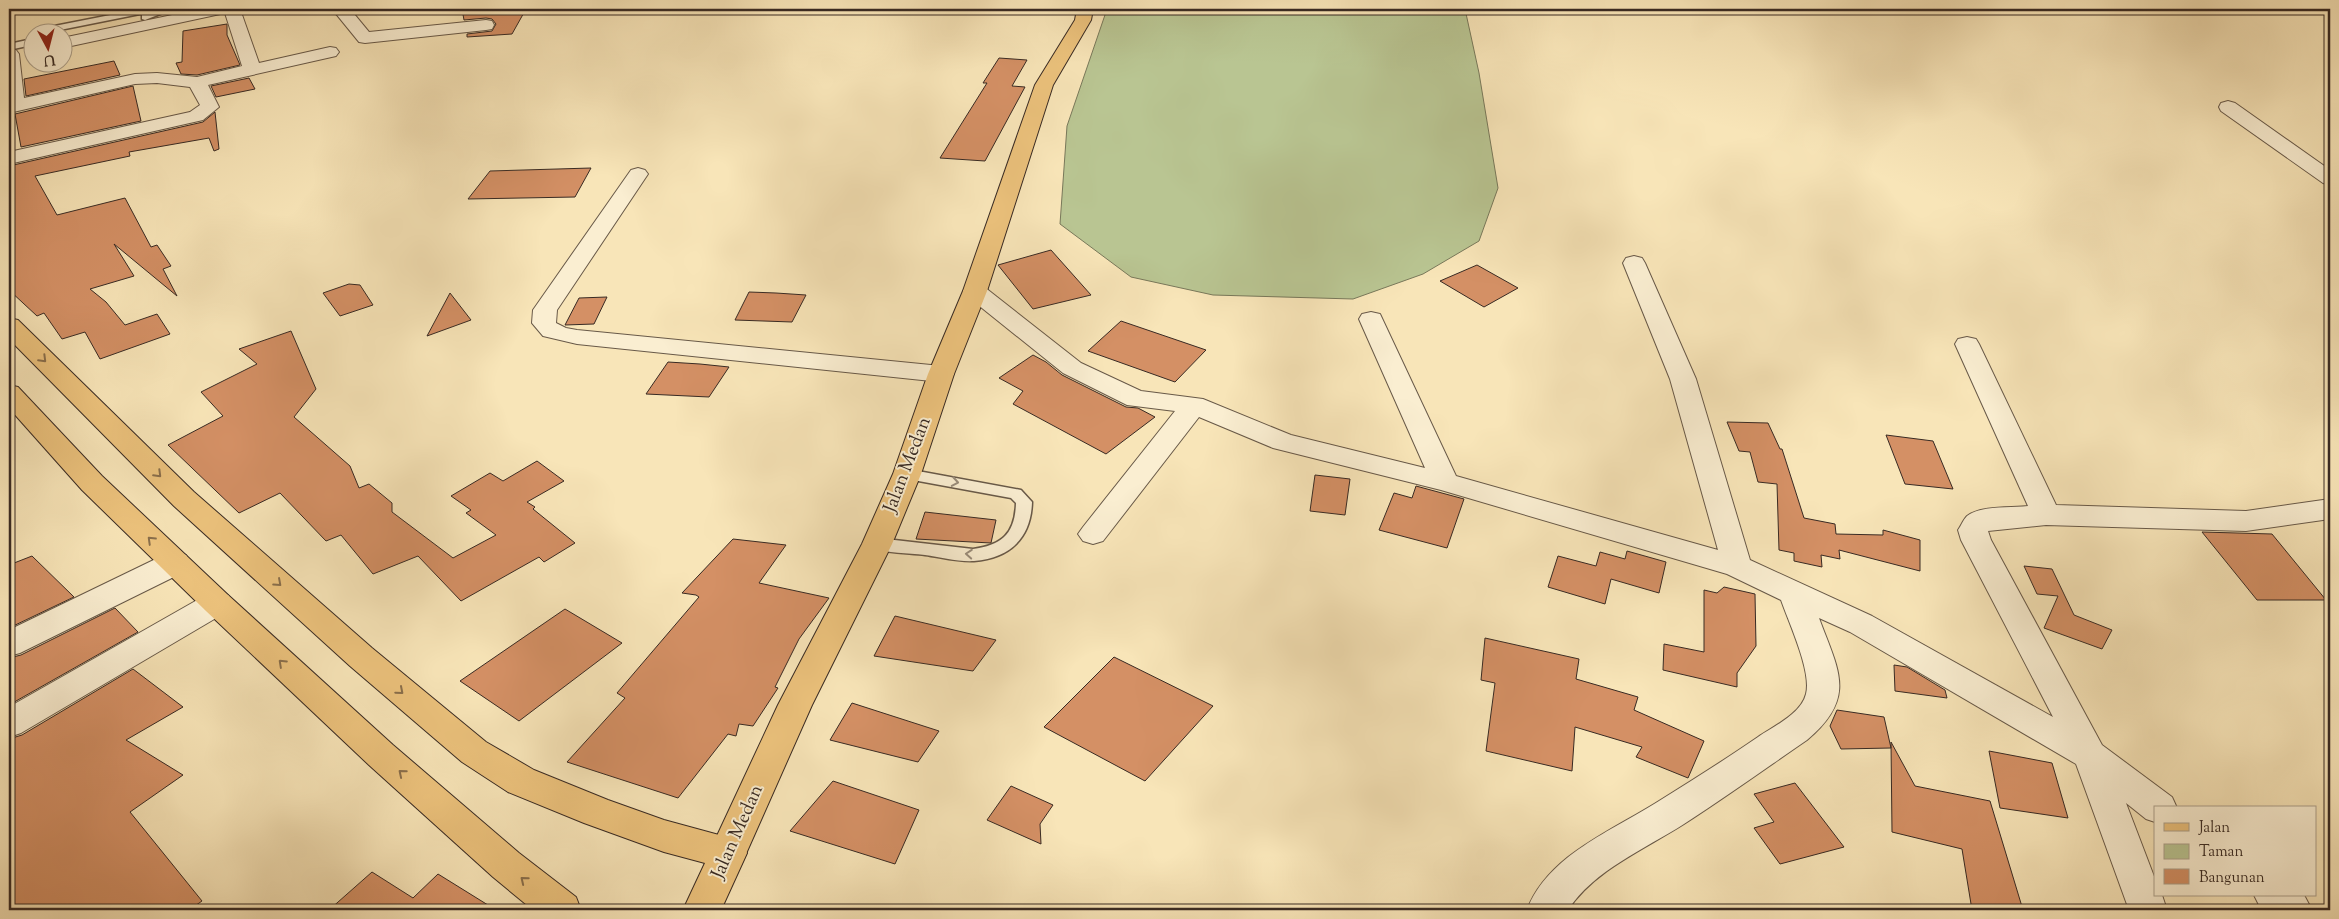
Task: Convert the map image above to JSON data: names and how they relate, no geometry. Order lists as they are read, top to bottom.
{
  "streets": {
    "main road": ["Jalan Medan"]
  },
  "legend": ["Jalan", "Taman", "Bangunan"],
  "north": "bottom"
}
